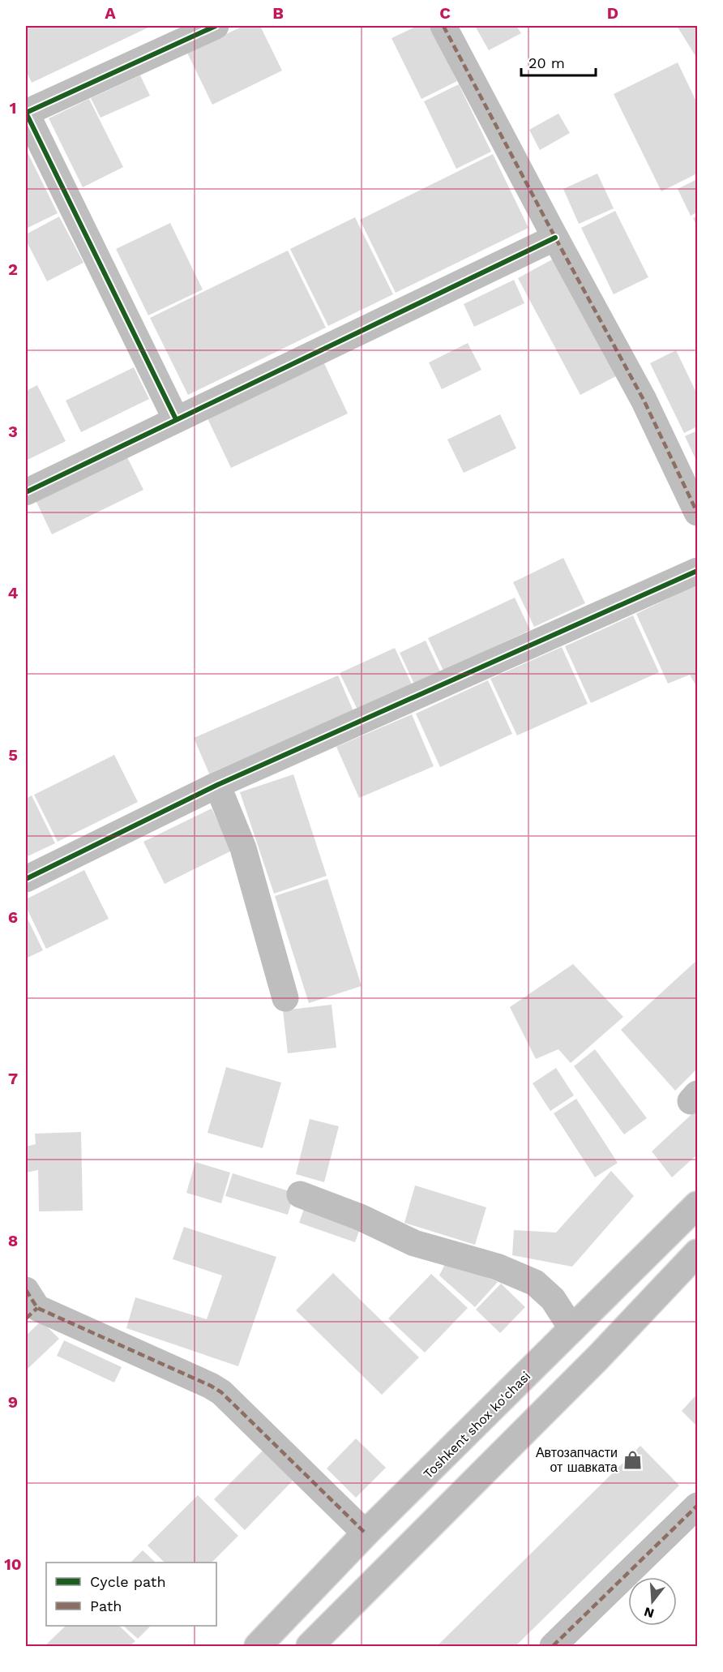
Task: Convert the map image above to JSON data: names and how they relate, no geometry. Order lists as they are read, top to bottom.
{
  "streets": {
    "main road": ["Toshkent shox ko'chasi"]
  },
  "places": {
    "shop": ["Автозапчасти от шавката"]
  },
  "legend": ["Cycle path", "Path"],
  "scale_bar": "20 m",
  "north": "bottom",
  "grid": {
    "columns": [
      "A",
      "B",
      "C",
      "D"
    ],
    "rows": [
      "1",
      "2",
      "3",
      "4",
      "5",
      "6",
      "7",
      "8",
      "9",
      "10"
    ]
  }
}
